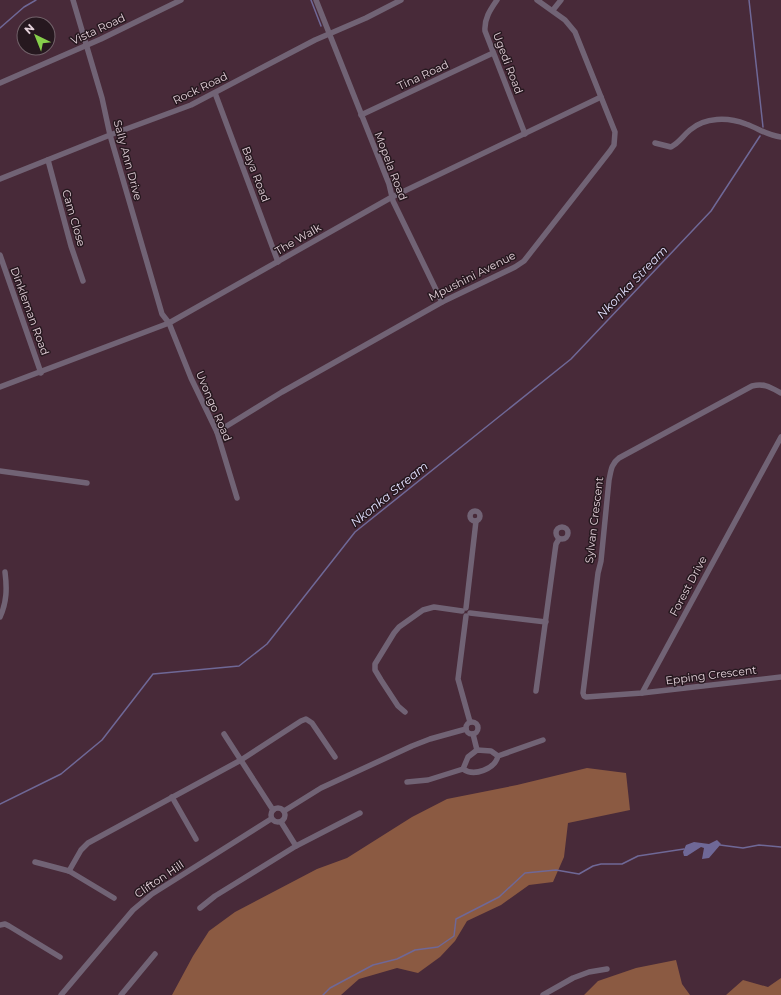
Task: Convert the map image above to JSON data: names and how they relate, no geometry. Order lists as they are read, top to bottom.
{
  "streets": {
    "street": [
      "Vista Road",
      "Ugedi Road",
      "Tina Road",
      "Rock Road",
      "Sally Ann Drive",
      "Mopela Road",
      "Baya Road",
      "Cam Close",
      "The Walk",
      "Mpushini Avenue",
      "Dinkleman Road",
      "Uvongo Road",
      "Sylvan Crescent",
      "Forest Drive",
      "Epping Crescent",
      "Clifton Hill"
    ]
  },
  "crossings": [
    ["Vista Road", "Sally Ann Drive"],
    ["Ugedi Road", "Tina Road"],
    ["Ugedi Road", "The Walk"],
    ["Tina Road", "Mopela Road"],
    ["Rock Road", "Sally Ann Drive"],
    ["Rock Road", "Mopela Road"],
    ["Rock Road", "Baya Road"],
    ["Rock Road", "Cam Close"],
    ["Sally Ann Drive", "The Walk"],
    ["Sally Ann Drive", "Uvongo Road"],
    ["Mopela Road", "The Walk"],
    ["Mopela Road", "Mpushini Avenue"],
    ["Baya Road", "The Walk"],
    ["The Walk", "Mpushini Avenue"],
    ["The Walk", "Dinkleman Road"],
    ["The Walk", "Uvongo Road"],
    ["Mpushini Avenue", "Uvongo Road"],
    ["Sylvan Crescent", "Forest Drive"],
    ["Sylvan Crescent", "Epping Crescent"],
    ["Forest Drive", "Epping Crescent"]
  ],
  "water": ["Nkonka Stream"],
  "north": "top left"
}
